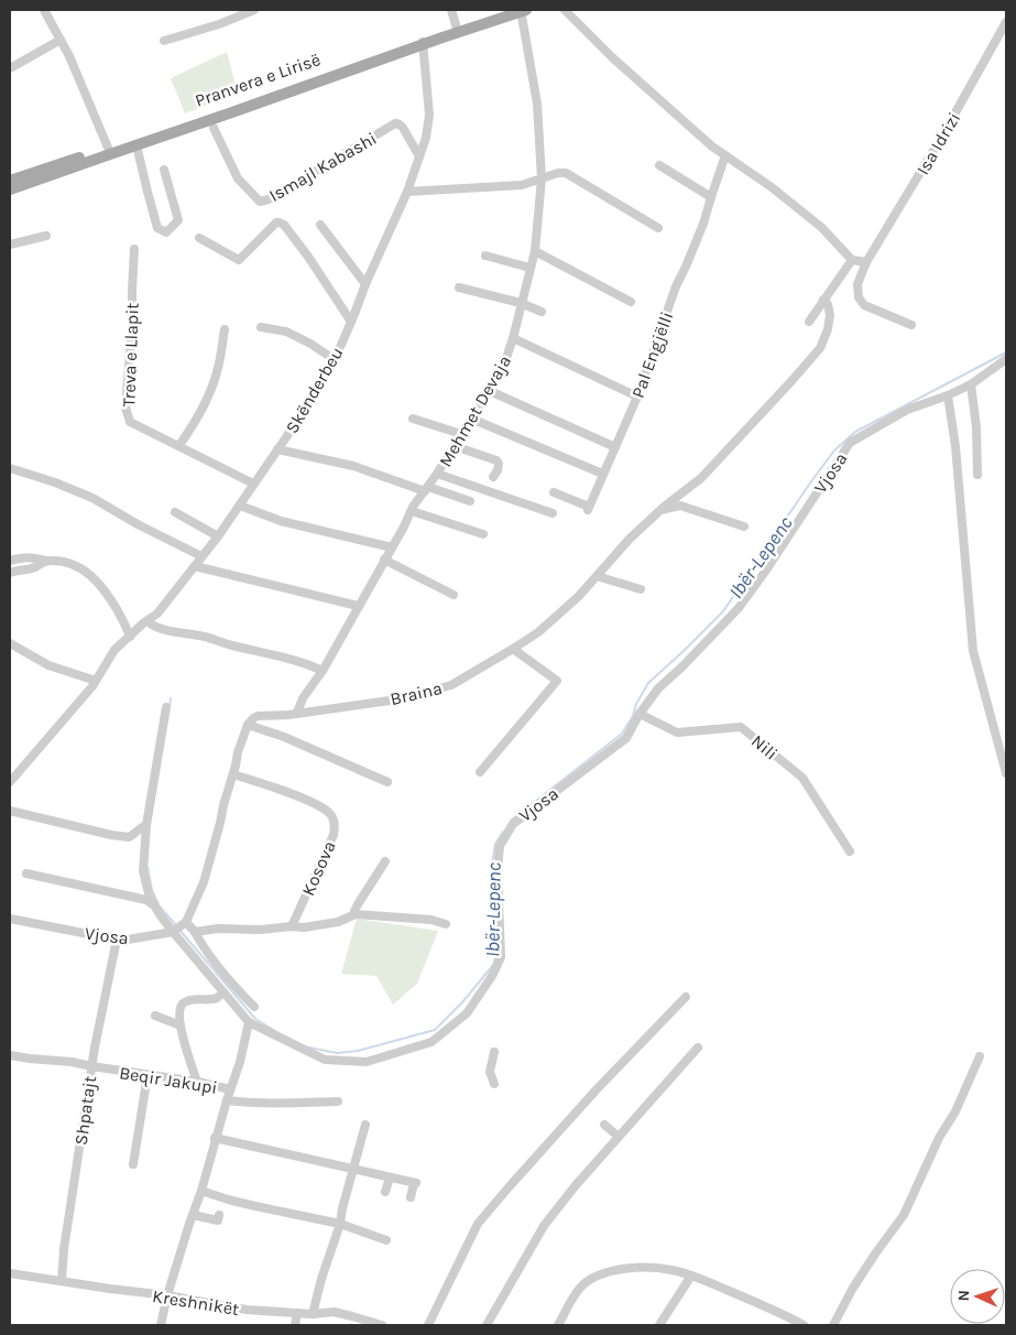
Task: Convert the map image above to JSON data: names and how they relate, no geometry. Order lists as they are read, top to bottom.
{
  "streets": {
    "main road": ["Pranvera e Lirisë"],
    "street": [
      "Isa Idrizi",
      "Ismajl Kabashi",
      "Treva e Llapit",
      "Pal Engjëlli",
      "Skënderbeu",
      "Mehmet Devaja",
      "Vjosa",
      "Braina",
      "Nili",
      "Kosova",
      "Beqir Jakupi",
      "Shpatajt",
      "Kreshnikët"
    ]
  },
  "crossings": [
    ["Pranvera e Lirisë", "Skënderbeu"],
    ["Pranvera e Lirisë", "Mehmet Devaja"],
    ["Ismajl Kabashi", "Skënderbeu"],
    ["Treva e Llapit", "Skënderbeu"],
    ["Mehmet Devaja", "Braina"],
    ["Vjosa", "Nili"],
    ["Vjosa", "Shpatajt"],
    ["Beqir Jakupi", "Shpatajt"],
    ["Shpatajt", "Kreshnikët"]
  ],
  "water": ["Ibër-Lepenc"],
  "north": "left"
}
